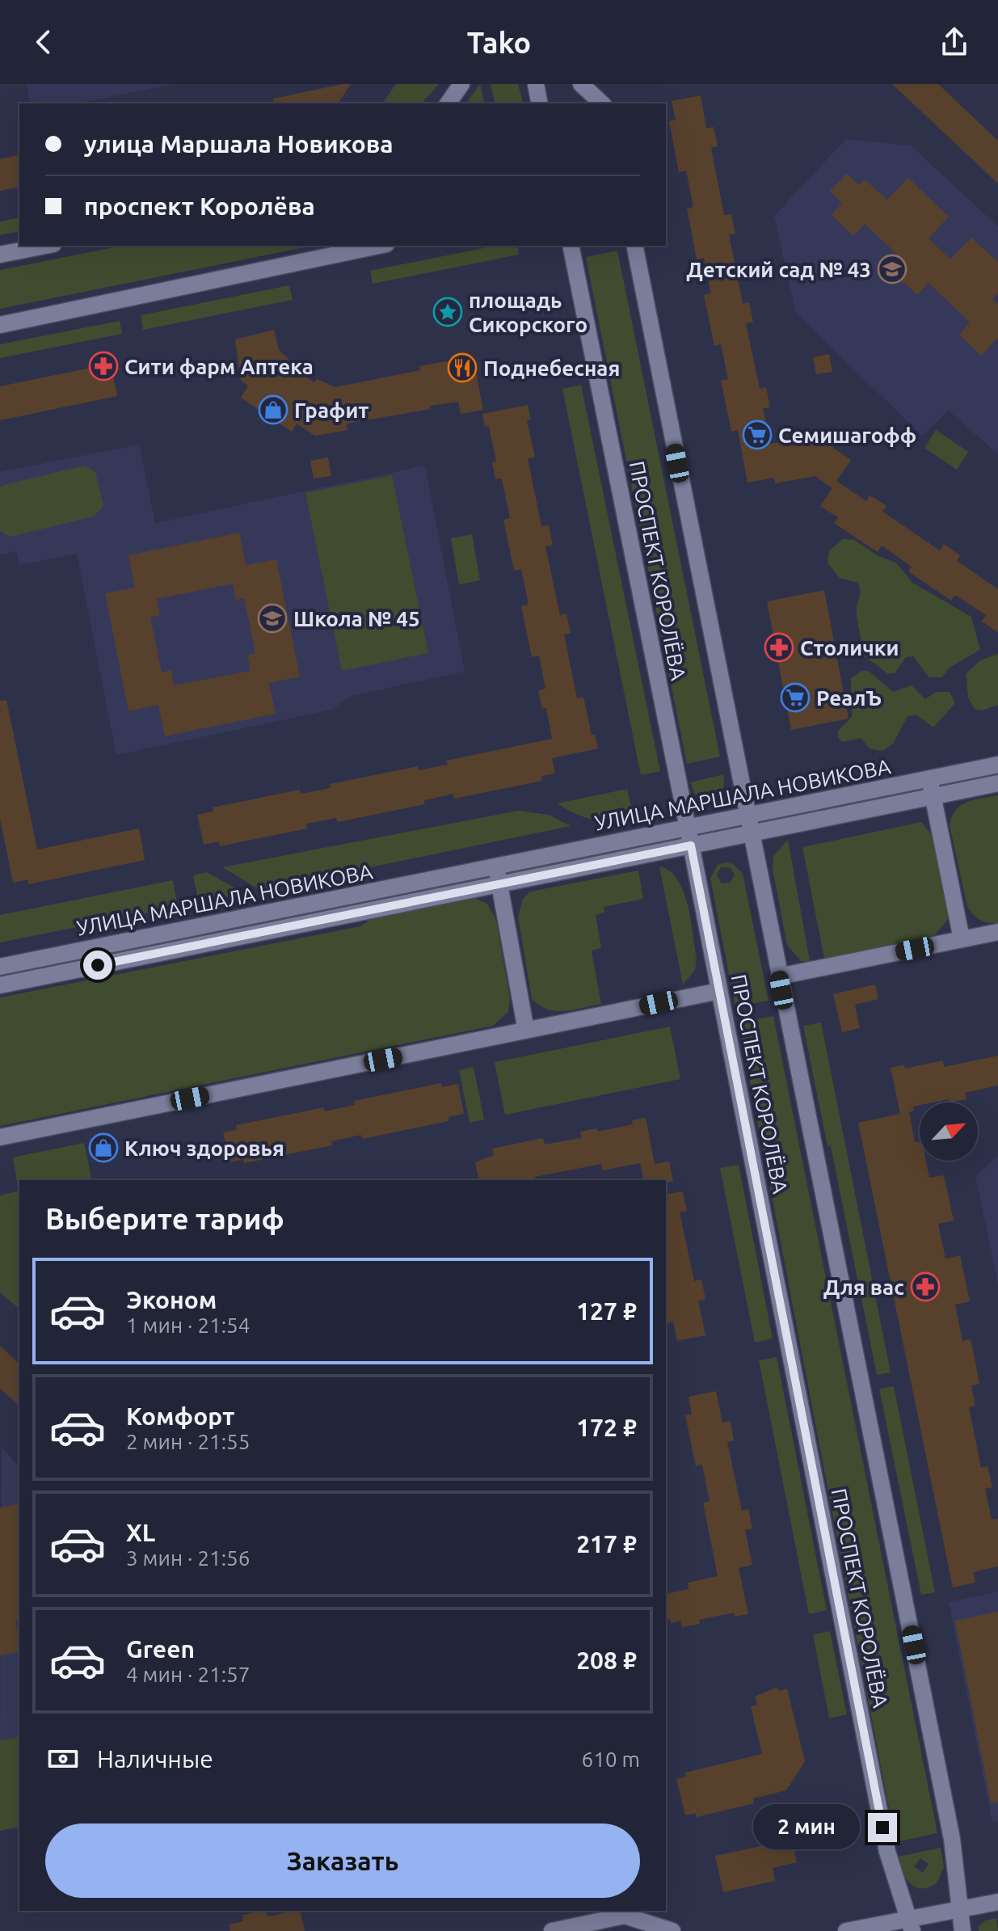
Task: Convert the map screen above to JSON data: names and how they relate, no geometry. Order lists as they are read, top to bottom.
{
  "streets": {
    "street": ["ПРОСПЕКТ КОРОЛЁВА", "УЛИЦА МАРШАЛА НОВИКОВА"]
  },
  "crossings": [
    ["ПРОСПЕКТ КОРОЛЁВА", "УЛИЦА МАРШАЛА НОВИКОВА"]
  ],
  "places": {
    "school or university": ["Детский сад № 43", "Школа № 45"],
    "place": ["площадь Сикорского"],
    "pharmacy": ["Сити фарм Аптека", "Столички", "Для вас"],
    "restaurant": ["Поднебесная"],
    "shop": ["Графит", "Ключ здоровья"],
    "supermarket": ["Семишагофф", "РеалЪ"]
  },
  "north": "top right",
  "page": {
    "header": "Tako",
    "banner": ["улица Маршала Новикова", "проспект Королёва"],
    "heading": "Выберите тариф",
    "list": [
      {
        "name": "Эконом",
        "note": "1 мин · 21:54",
        "value": "127 ₽"
      },
      {
        "name": "Комфорт",
        "note": "2 мин · 21:55",
        "value": "172 ₽"
      },
      {
        "name": "XL",
        "note": "3 мин · 21:56",
        "value": "217 ₽"
      },
      {
        "name": "Green",
        "note": "4 мин · 21:57",
        "value": "208 ₽"
      }
    ],
    "pay": ["Наличные", "610 m"],
    "bubble": "2 мин",
    "buttons": "Заказать"
  }
}
